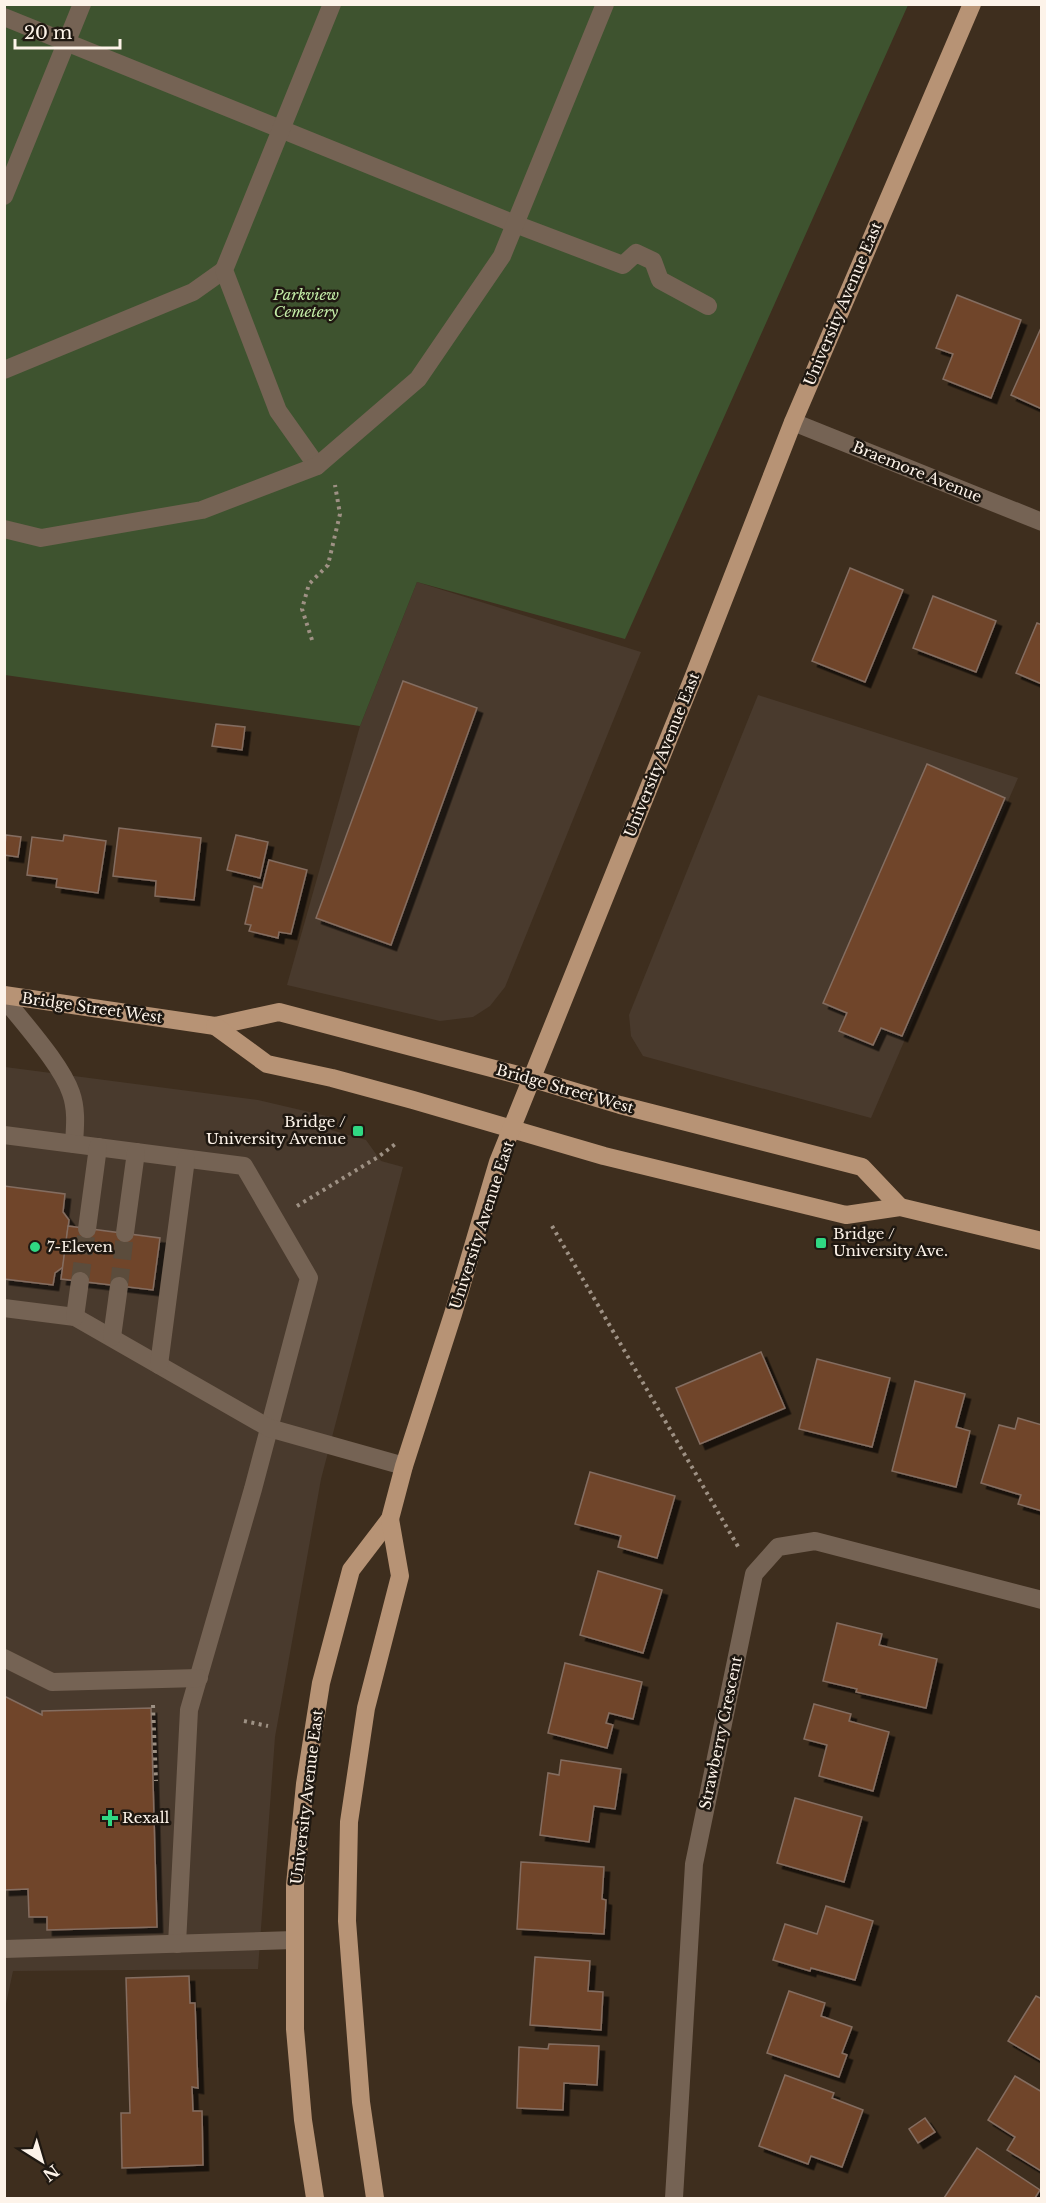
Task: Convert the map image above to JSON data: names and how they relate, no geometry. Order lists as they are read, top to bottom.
{
  "streets": {
    "main road": ["University Avenue East", "Bridge Street West"],
    "street": ["Braemore Avenue", "Strawberry Crescent"]
  },
  "crossings": [
    ["University Avenue East", "Braemore Avenue"],
    ["University Avenue East", "Bridge Street West"]
  ],
  "parks": ["Parkview Cemetery"],
  "places": {
    "transit": ["Bridge / University Avenue", "Bridge / University Ave."],
    "other": ["7-Eleven"],
    "health": ["Rexall"]
  },
  "scale_bar": "20 m",
  "north": "bottom right"
}
